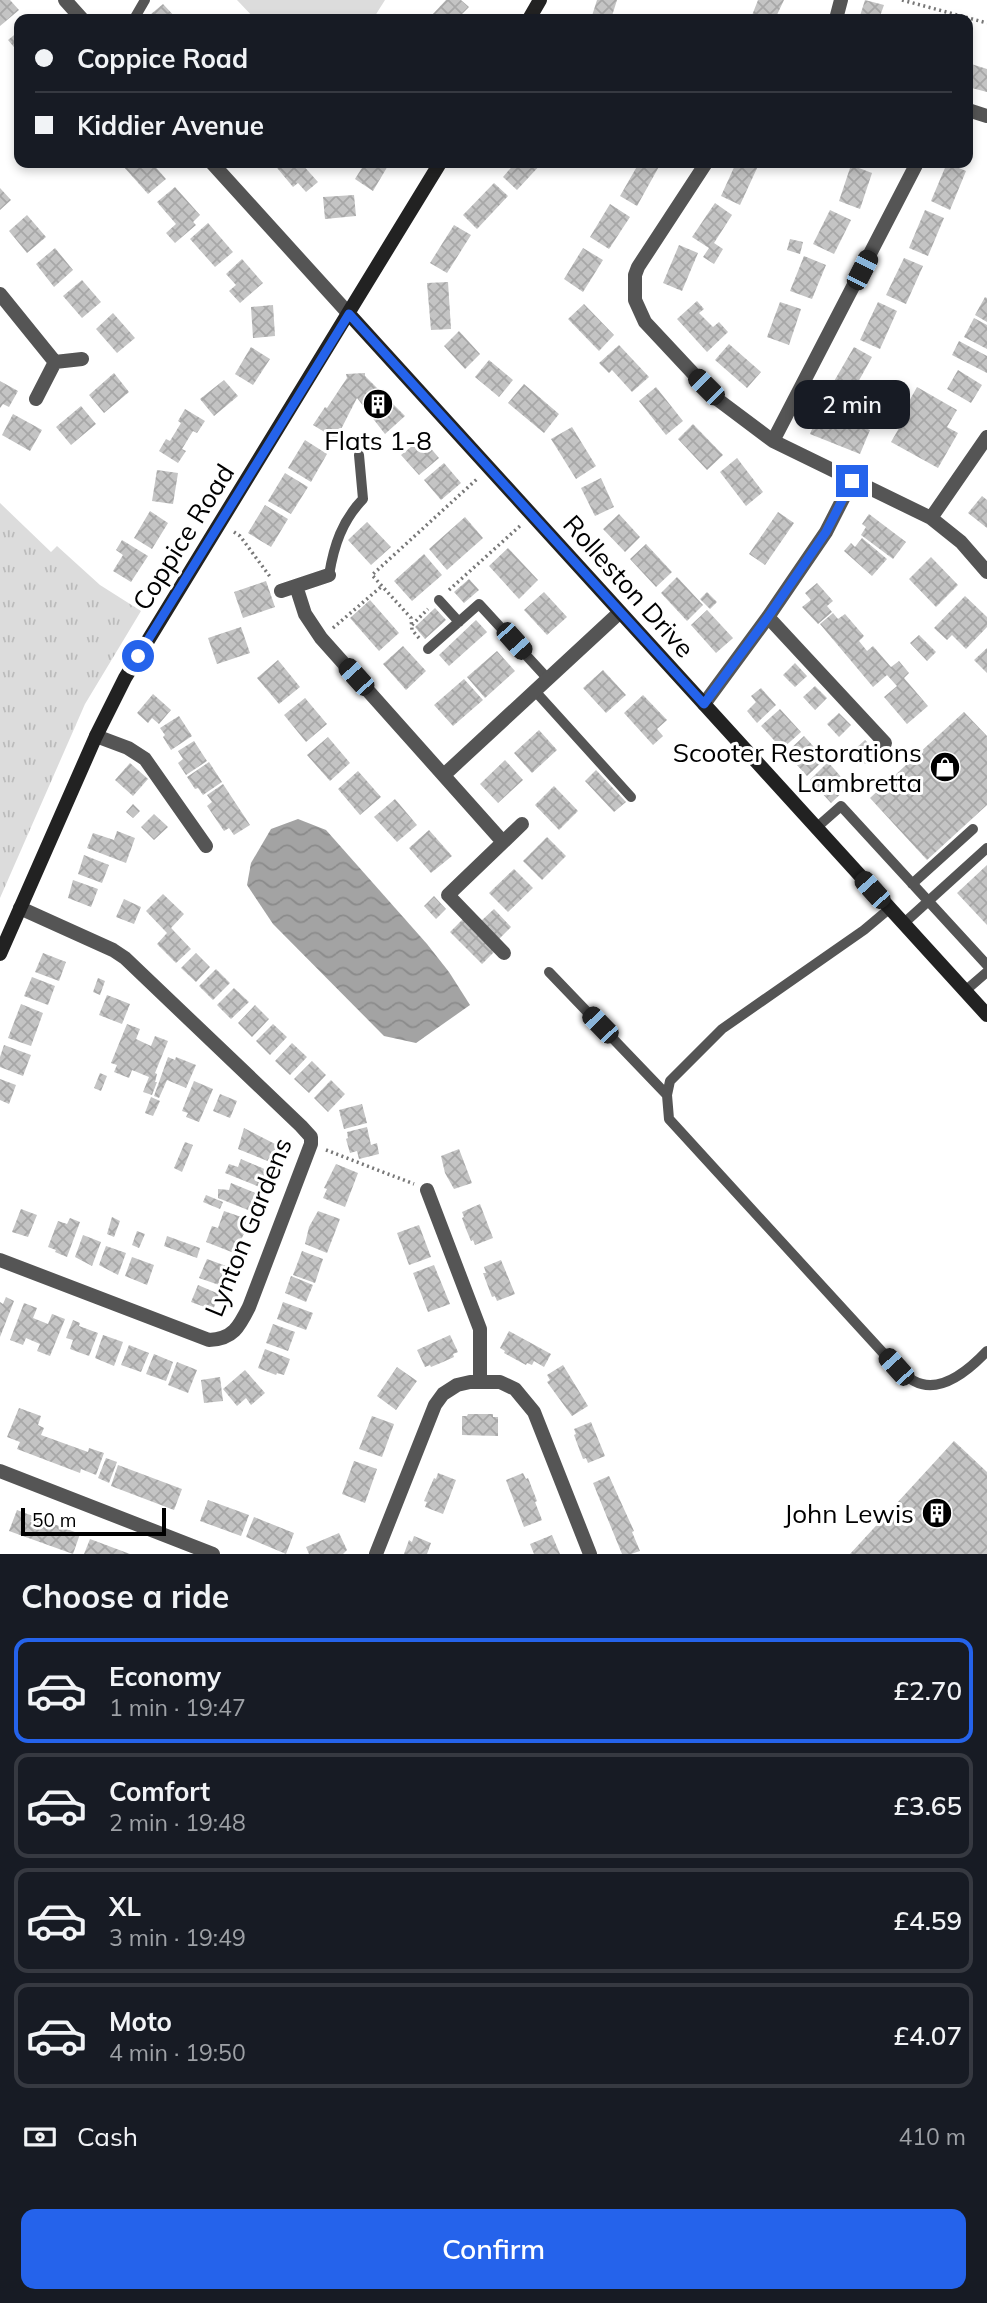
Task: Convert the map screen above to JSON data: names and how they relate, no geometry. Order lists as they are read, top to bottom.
{
  "streets": {
    "street": ["Coppice Road", "Rolleston Drive", "Lynton Gardens"]
  },
  "crossings": [
    ["Coppice Road", "Rolleston Drive"],
    ["Coppice Road", "Lynton Gardens"]
  ],
  "places": {
    "building": ["Flats 1-8", "John Lewis"],
    "shop": ["Scooter Restorations Lambretta"]
  },
  "scale_bar": "50 m",
  "page": {
    "banner": ["Coppice Road", "Kiddier Avenue"],
    "bubble": "2 min",
    "scale": "50 m",
    "heading": "Choose a ride",
    "list": [
      {
        "name": "Economy",
        "note": "1 min · 19:47",
        "value": "£2.70"
      },
      {
        "name": "Comfort",
        "note": "2 min · 19:48",
        "value": "£3.65"
      },
      {
        "name": "XL",
        "note": "3 min · 19:49",
        "value": "£4.59"
      },
      {
        "name": "Moto",
        "note": "4 min · 19:50",
        "value": "£4.07"
      }
    ],
    "pay": ["Cash", "410 m"],
    "buttons": "Confirm"
  }
}
